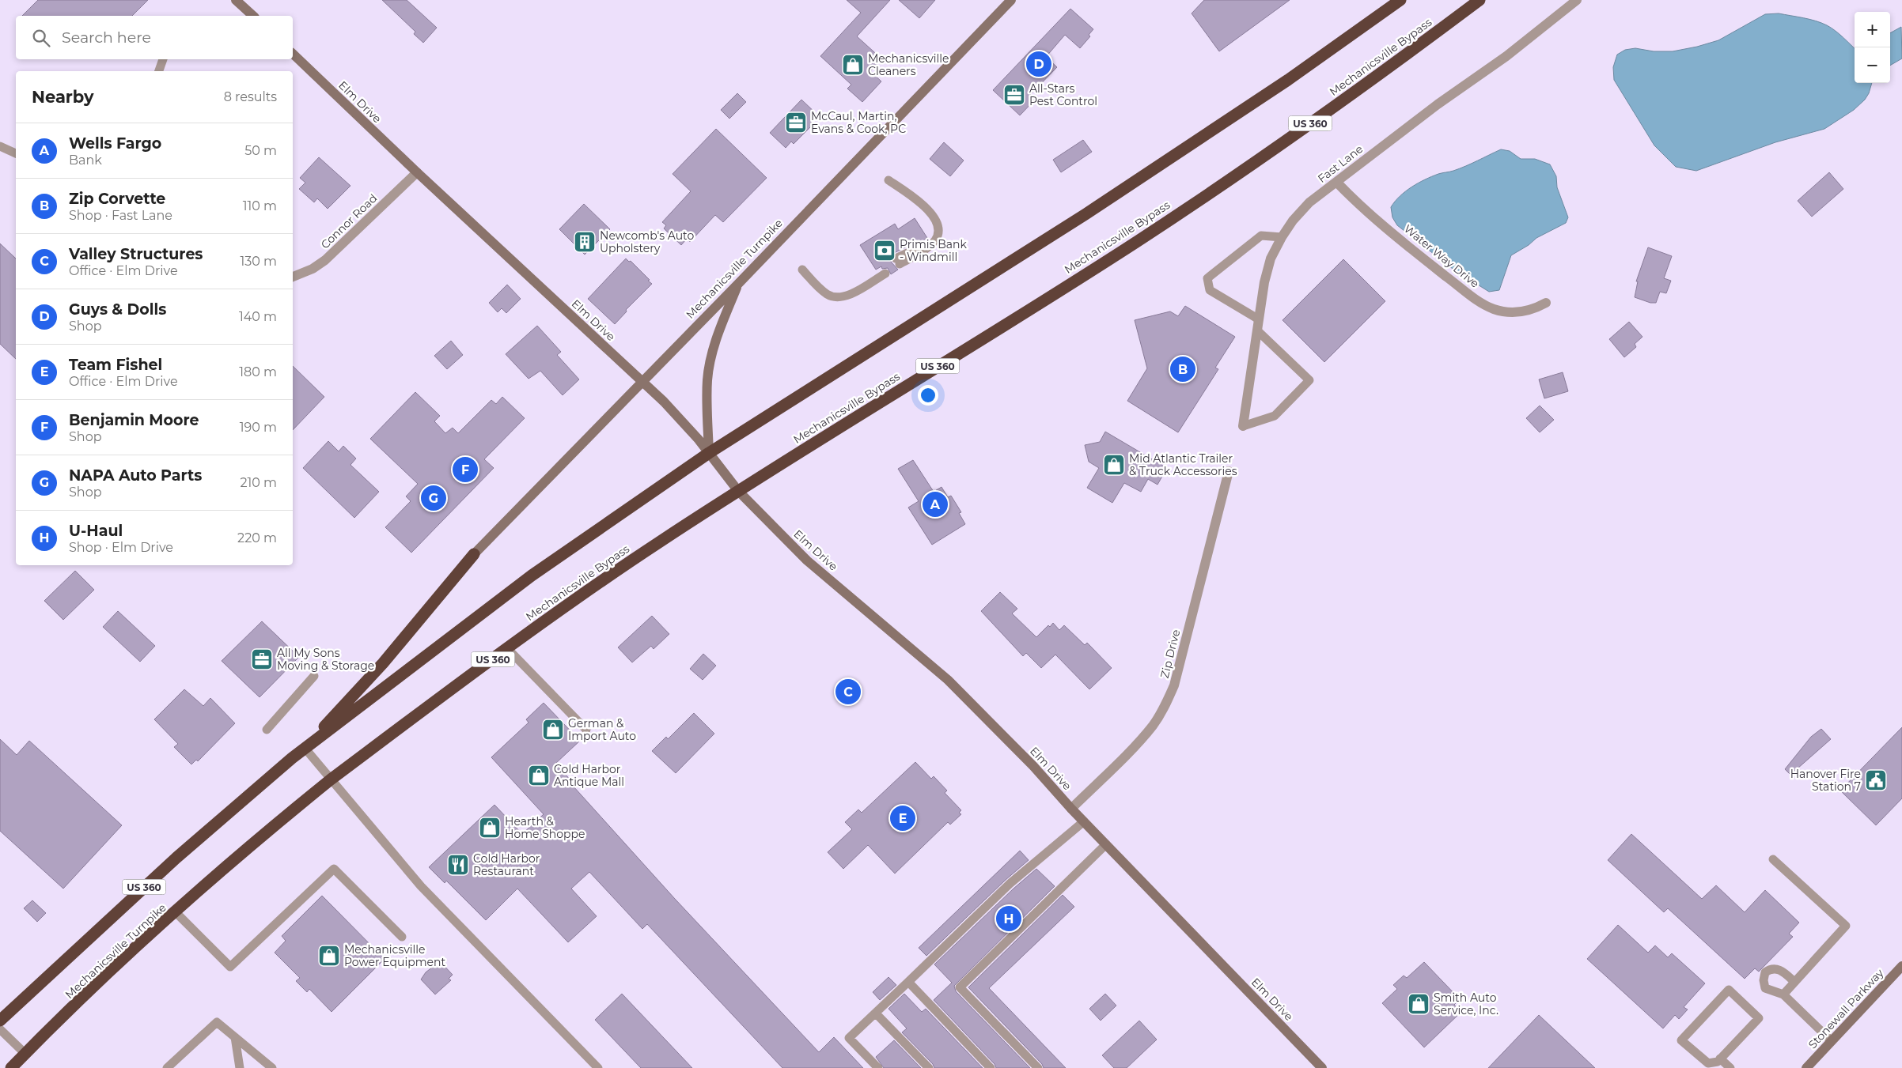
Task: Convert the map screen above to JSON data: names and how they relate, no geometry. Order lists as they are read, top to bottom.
{
  "streets": {
    "highway": ["Mechanicsville Bypass", "US 360", "Mechanicsville Turnpike"],
    "street": [
      "Elm Drive",
      "Fast Lane",
      "Connor Road",
      "Water Way Drive",
      "Zip Drive",
      "Stonewall Parkway"
    ]
  },
  "crossings": [
    ["Mechanicsville Bypass", "Elm Drive"],
    ["Mechanicsville Bypass", "Mechanicsville Turnpike"],
    ["Elm Drive", "US 360"],
    ["Elm Drive", "Connor Road"],
    ["Elm Drive", "Mechanicsville Turnpike"],
    ["Elm Drive", "Zip Drive"],
    ["Fast Lane", "Water Way Drive"]
  ],
  "places": {
    "shop": [
      "Mechanicsville Cleaners",
      "Mid Atlantic Trailer & Truck Accessories",
      "German & Import Auto",
      "Cold Harbor Antique Mall",
      "Hearth & Home Shoppe",
      "Mechanicsville Power Equipment",
      "Smith Auto Service, Inc."
    ],
    "office": ["All-Stars Pest Control", "McCaul, Martin, Evans & Cook, PC", "All My Sons Moving & Storage"],
    "building": ["Newcomb's Auto Upholstery"],
    "bank": ["Primis Bank - Windmill"],
    "public building": ["Hanover Fire Station 7"],
    "restaurant": ["Cold Harbor Restaurant"]
  },
  "page": {
    "map_buttons": ["+", "−"],
    "search": "Search here",
    "pins": [
      "D",
      "B",
      "F",
      "G",
      "A",
      "C",
      "E",
      "H"
    ],
    "heading": ["Nearby", "8 results"],
    "list": [
      {
        "mark": "A",
        "name": "Wells Fargo",
        "note": "Bank",
        "value": "50 m"
      },
      {
        "mark": "B",
        "name": "Zip Corvette",
        "note": "Shop · Fast Lane",
        "value": "110 m"
      },
      {
        "mark": "C",
        "name": "Valley Structures",
        "note": "Office · Elm Drive",
        "value": "130 m"
      },
      {
        "mark": "D",
        "name": "Guys & Dolls",
        "note": "Shop",
        "value": "140 m"
      },
      {
        "mark": "E",
        "name": "Team Fishel",
        "note": "Office · Elm Drive",
        "value": "180 m"
      },
      {
        "mark": "F",
        "name": "Benjamin Moore",
        "note": "Shop",
        "value": "190 m"
      },
      {
        "mark": "G",
        "name": "NAPA Auto Parts",
        "note": "Shop",
        "value": "210 m"
      },
      {
        "mark": "H",
        "name": "U-Haul",
        "note": "Shop · Elm Drive",
        "value": "220 m"
      }
    ]
  }
}
